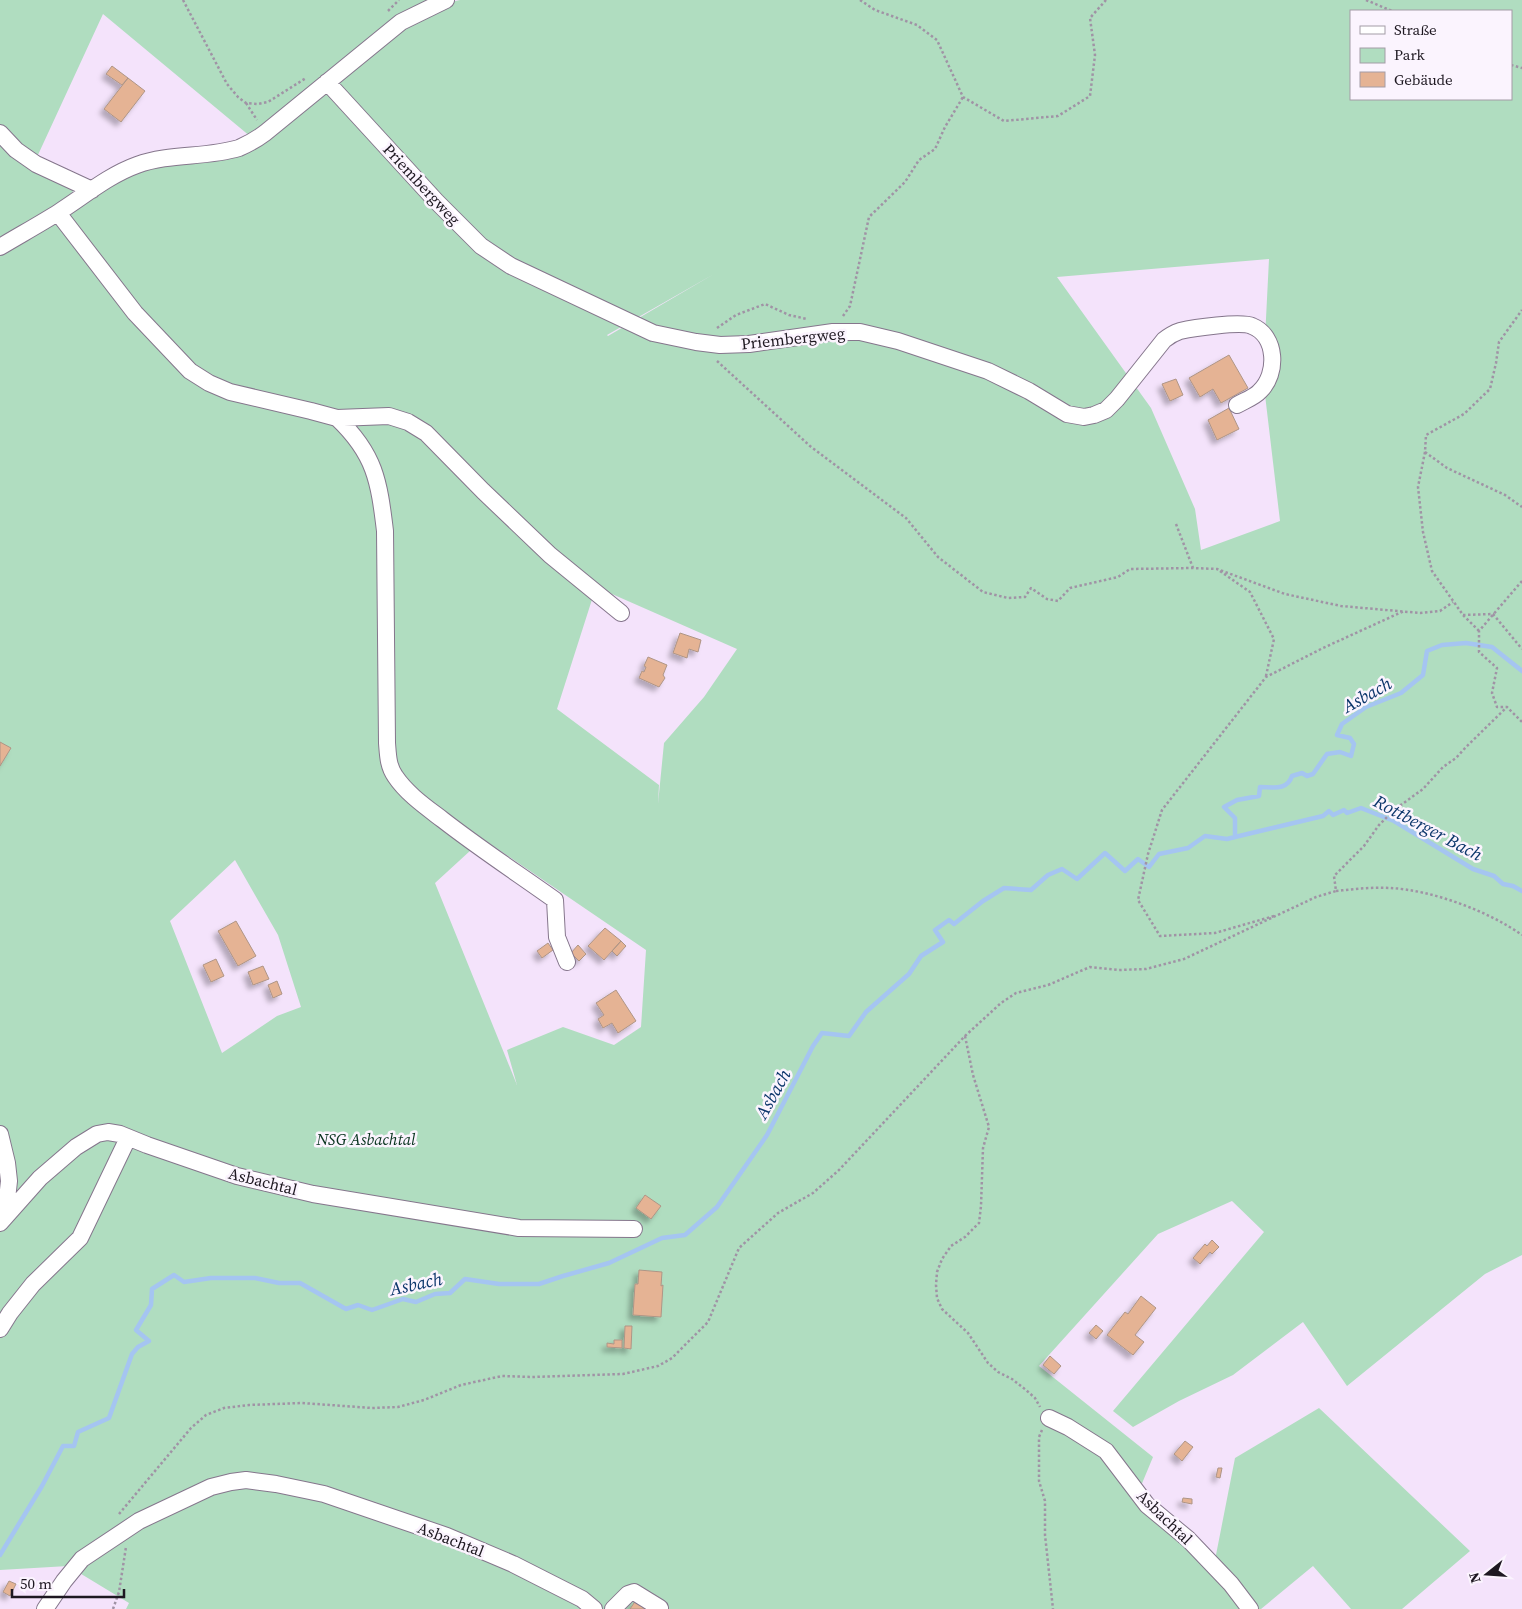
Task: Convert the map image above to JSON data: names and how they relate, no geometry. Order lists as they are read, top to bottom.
{
  "streets": {
    "street": ["Priembergweg", "Asbachtal"]
  },
  "water": ["Asbach", "Rottberger Bach"],
  "parks": ["NSG Asbachtal"],
  "legend": ["Straße", "Park", "Gebäude"],
  "scale_bar": "50 m",
  "north": "left"
}
